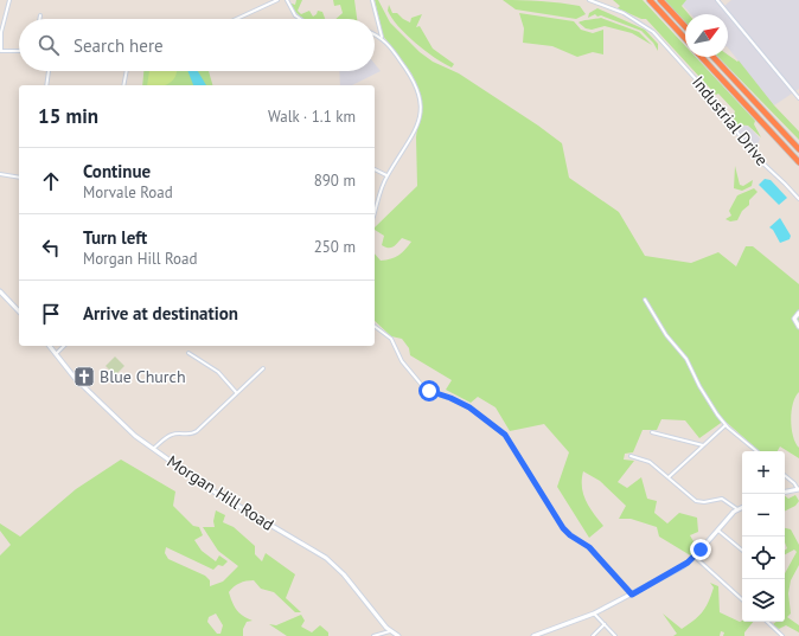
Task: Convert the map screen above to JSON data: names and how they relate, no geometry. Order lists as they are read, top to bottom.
{
  "streets": {
    "main road": ["Morgan Hill Road"],
    "street": ["Industrial Drive"]
  },
  "places": {
    "church": ["Blue Church"]
  },
  "north": "top right",
  "page": {
    "search": "Search here",
    "heading": ["15 min", "Walk · 1.1 km"],
    "list": [
      ["Continue", "Morvale Road", "890 m"],
      ["Turn left", "Morgan Hill Road", "250 m"],
      "Arrive at destination"
    ],
    "map_buttons": ["+", "−"]
  }
}
